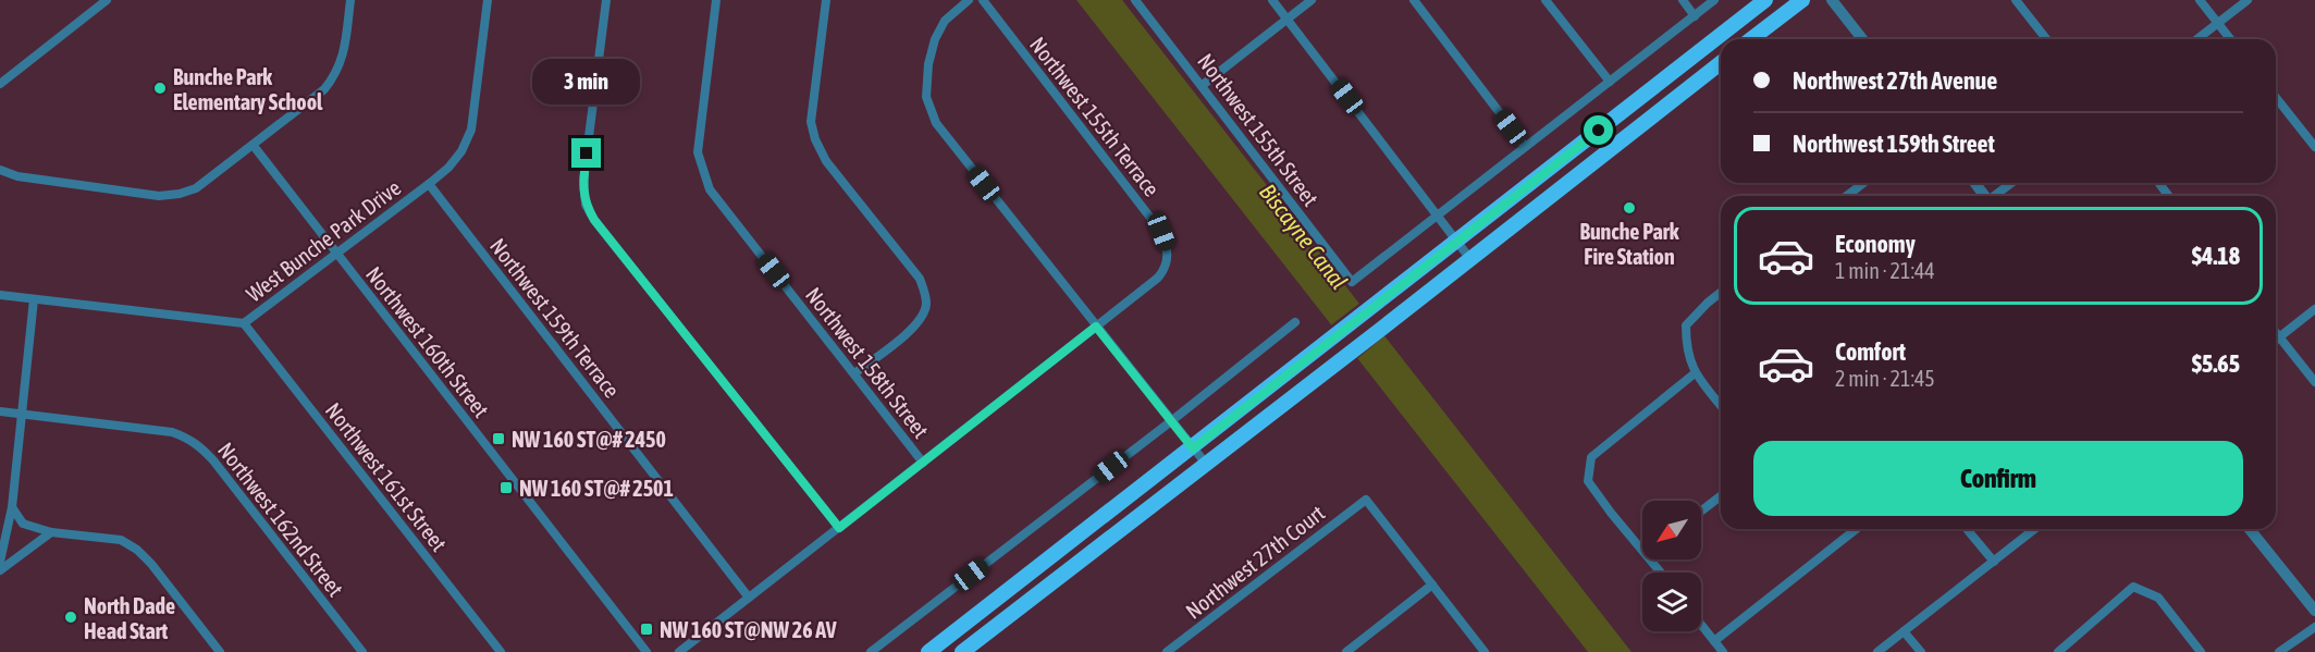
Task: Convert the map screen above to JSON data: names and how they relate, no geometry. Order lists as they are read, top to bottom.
{
  "streets": {
    "street": [
      "Northwest 155th Terrace",
      "Northwest 155th Street",
      "West Bunche Park Drive",
      "Northwest 159th Terrace",
      "Northwest 160th Street",
      "Northwest 158th Street",
      "Northwest 161st Street",
      "Northwest 162nd Street",
      "Northwest 27th Court"
    ]
  },
  "crossings": [
    ["West Bunche Park Drive", "Northwest 159th Terrace"],
    ["West Bunche Park Drive", "Northwest 160th Street"],
    ["West Bunche Park Drive", "Northwest 161st Street"]
  ],
  "water": ["Biscayne Canal"],
  "places": {
    "other": ["Bunche Park Elementary School", "Bunche Park Fire Station", "North Dade Head Start"],
    "transit": ["NW 160 ST@# 2450", "NW 160 ST@# 2501", "NW 160 ST@NW 26 AV"]
  },
  "north": "bottom left",
  "page": {
    "banner": ["Northwest 27th Avenue", "Northwest 159th Street"],
    "bubble": "3 min",
    "list": [
      {
        "name": "Economy",
        "note": "1 min · 21:44",
        "value": "$4.18"
      },
      {
        "name": "Comfort",
        "note": "2 min · 21:45",
        "value": "$5.65"
      }
    ],
    "buttons": "Confirm"
  }
}
